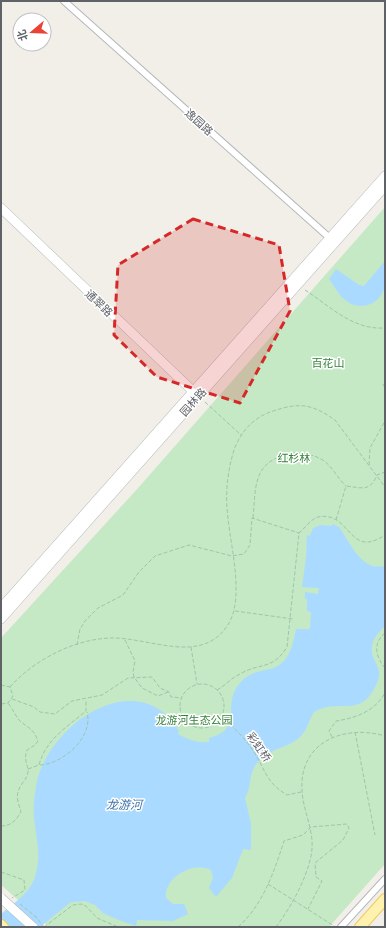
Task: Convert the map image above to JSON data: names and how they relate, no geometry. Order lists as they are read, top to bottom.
{
  "streets": {
    "street": ["逸园路", "通翠路", "园林路"],
    "path": ["彩虹桥"]
  },
  "crossings": [
    ["逸园路", "园林路"],
    ["通翠路", "园林路"]
  ],
  "water": ["龙游河"],
  "parks": ["百花山", "红杉林", "龙游河生态公园"],
  "north": "left"
}
